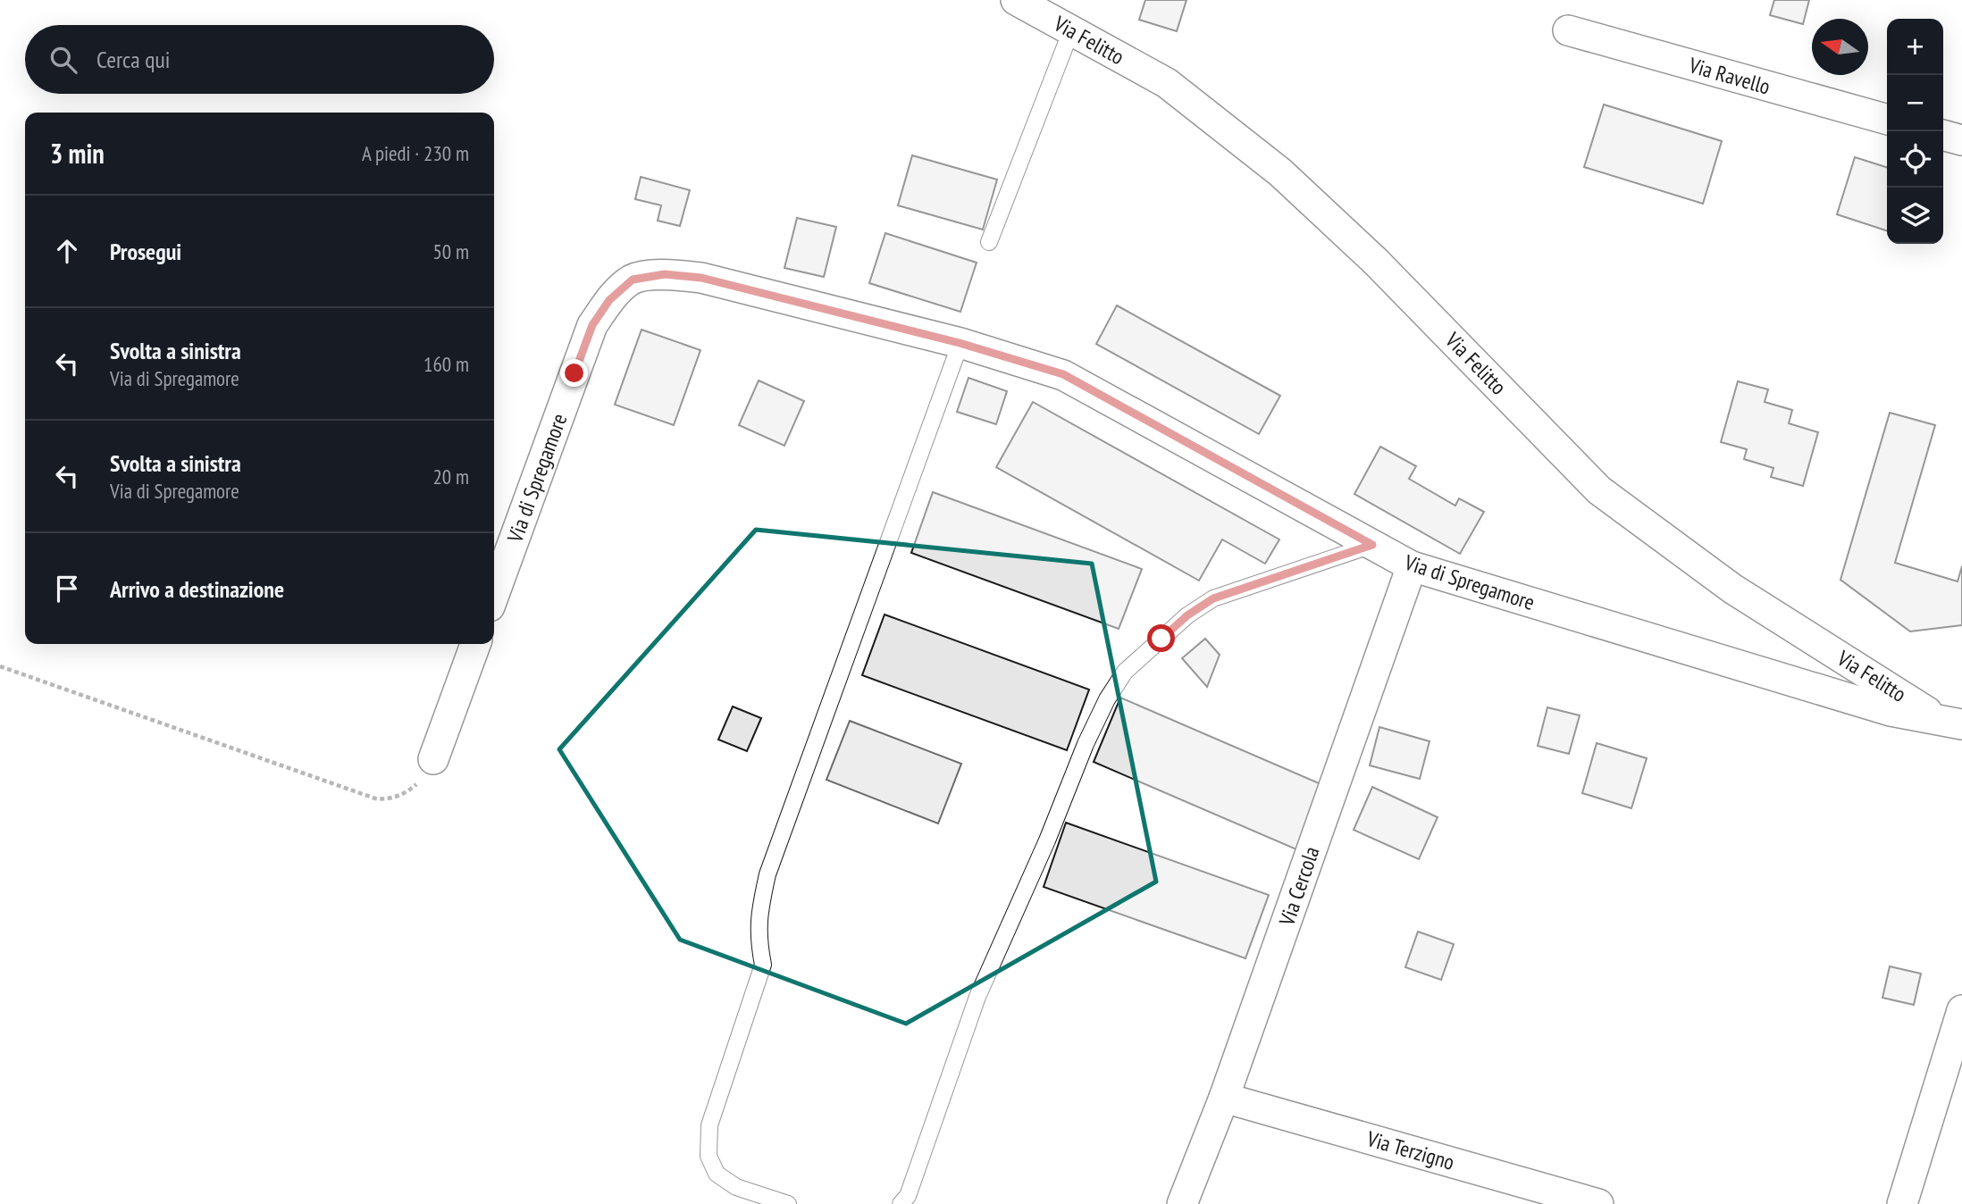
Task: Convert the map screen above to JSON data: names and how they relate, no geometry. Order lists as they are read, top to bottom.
{
  "streets": {
    "street": [
      "Via Felitto",
      "Via Ravello",
      "Via di Spregamore",
      "Via Cercola",
      "Via Terzigno"
    ]
  },
  "crossings": [
    ["Via Felitto", "Via di Spregamore"],
    ["Via di Spregamore", "Via Cercola"],
    ["Via Cercola", "Via Terzigno"]
  ],
  "north": "left",
  "page": {
    "map_buttons": ["+", "−"],
    "search": "Cerca qui",
    "heading": ["3 min", "A piedi · 230 m"],
    "list": [
      ["Prosegui", "50 m"],
      ["Svolta a sinistra", "Via di Spregamore", "160 m"],
      ["Svolta a sinistra", "Via di Spregamore", "20 m"],
      "Arrivo a destinazione"
    ]
  }
}
